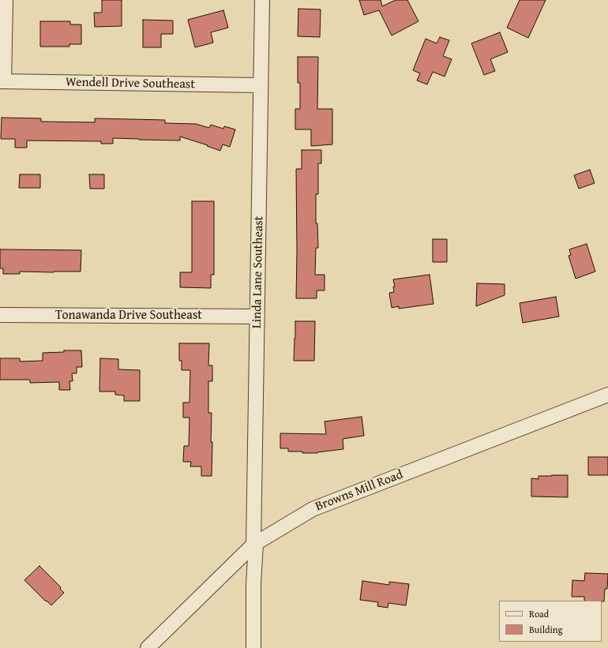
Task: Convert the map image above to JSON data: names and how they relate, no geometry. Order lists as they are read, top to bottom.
{
  "streets": {
    "street": [
      "Wendell Drive Southeast",
      "Linda Lane Southeast",
      "Tonawanda Drive Southeast",
      "Browns Mill Road"
    ]
  },
  "crossings": [
    ["Wendell Drive Southeast", "Linda Lane Southeast"],
    ["Linda Lane Southeast", "Tonawanda Drive Southeast"],
    ["Linda Lane Southeast", "Browns Mill Road"]
  ],
  "legend": ["Road", "Building"]
}
